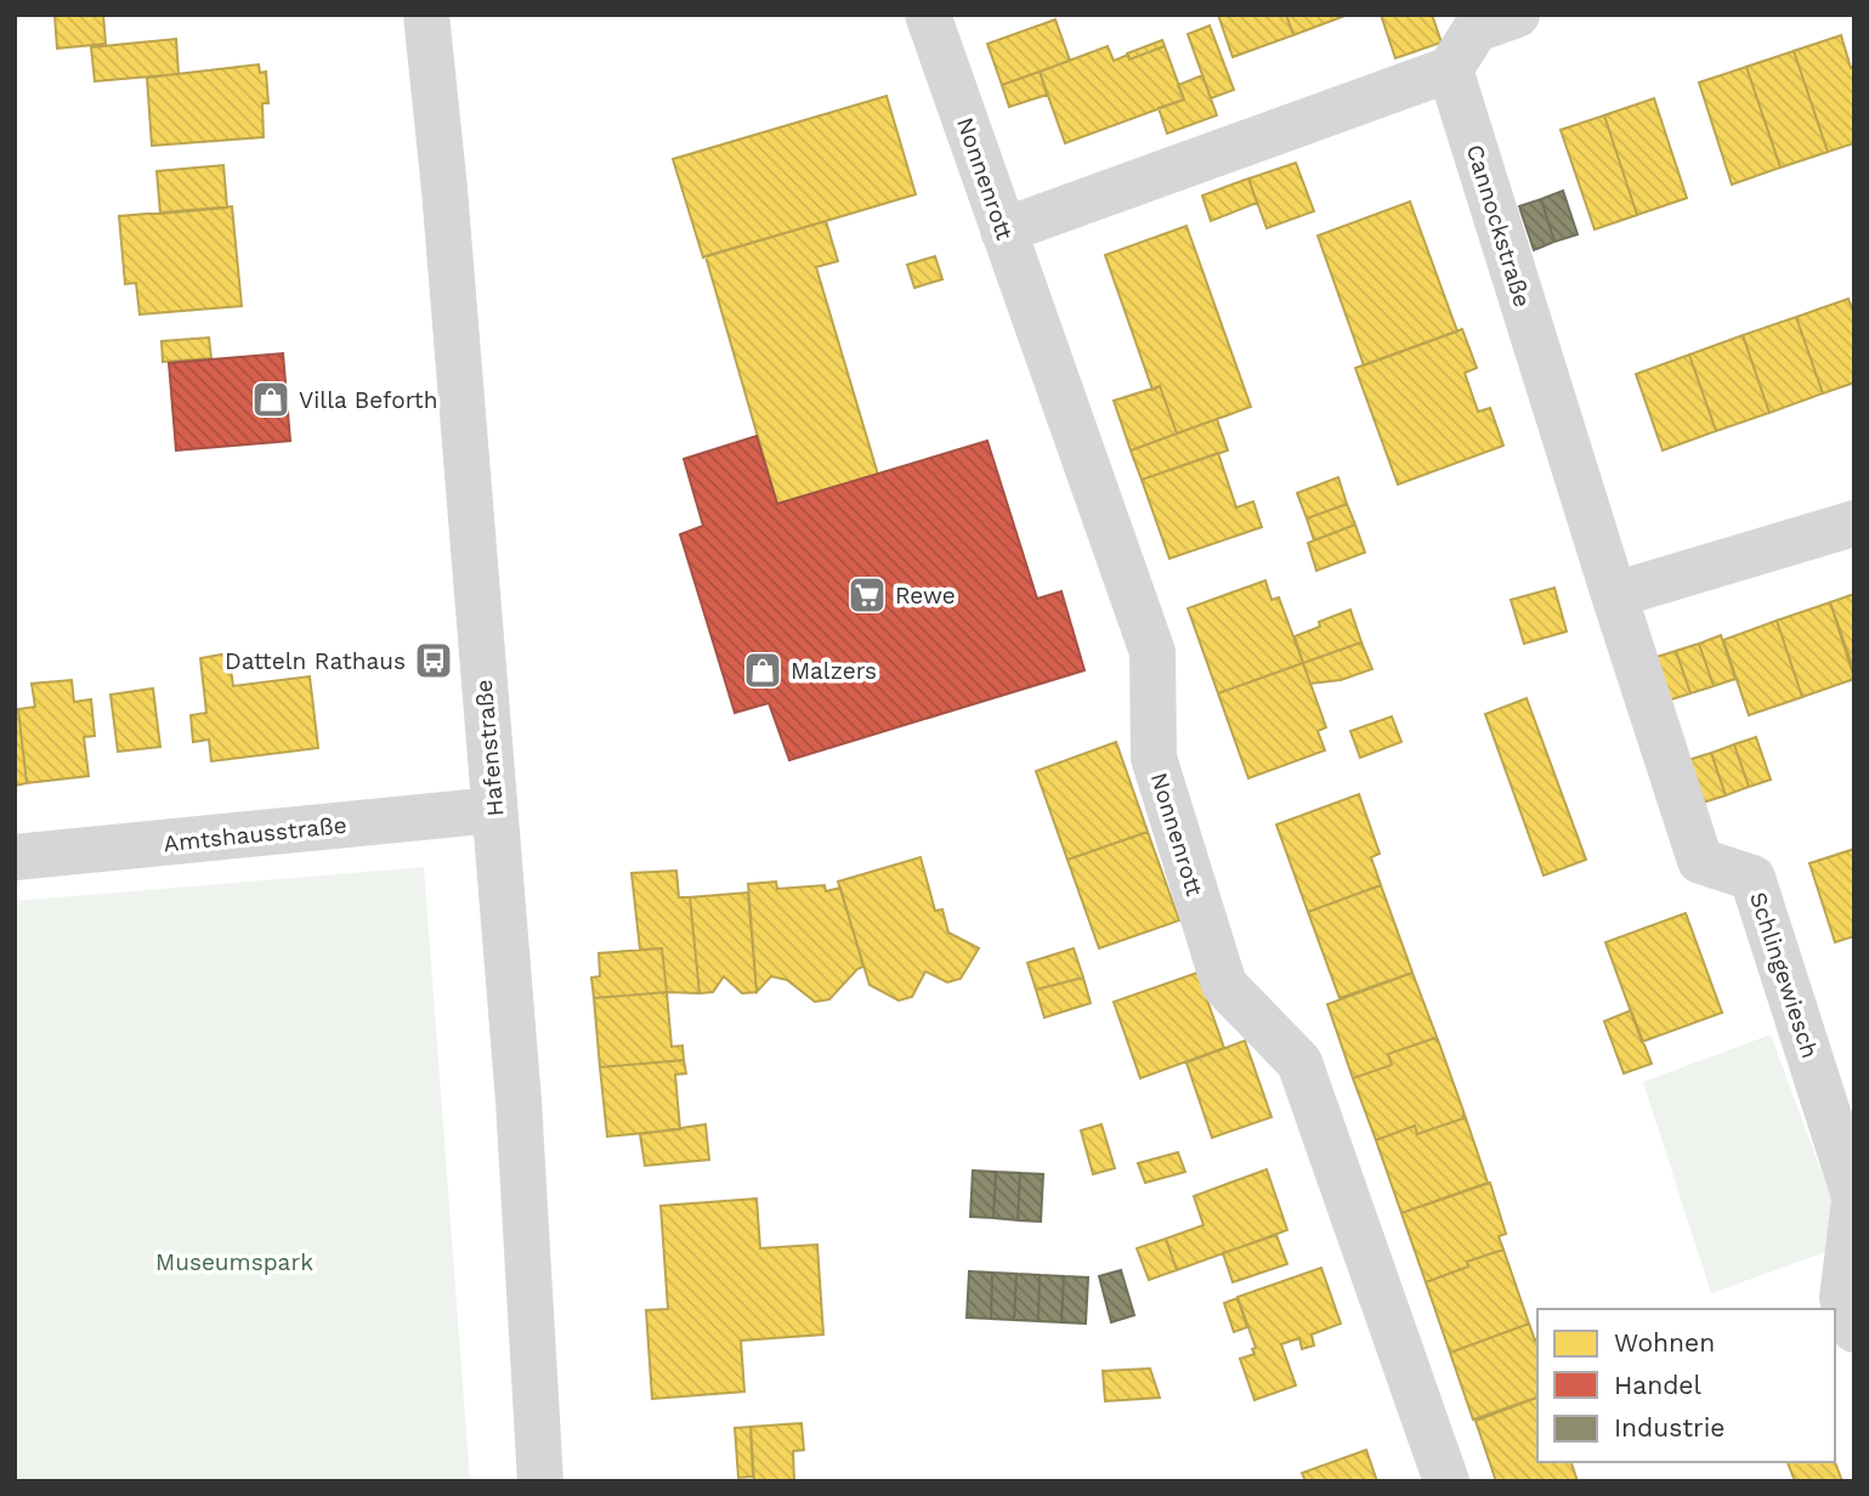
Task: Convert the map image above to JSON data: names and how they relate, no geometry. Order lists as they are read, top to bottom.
{
  "streets": {
    "street": [
      "Nonnenrott",
      "Cannockstraße",
      "Hafenstraße",
      "Amtshausstraße",
      "Schlingewiesch"
    ]
  },
  "crossings": [
    ["Cannockstraße", "Schlingewiesch"],
    ["Hafenstraße", "Amtshausstraße"]
  ],
  "parks": ["Museumspark"],
  "places": {
    "shop": ["Villa Beforth", "Malzers"],
    "supermarket": ["Rewe"],
    "bus stop": ["Datteln Rathaus"]
  },
  "legend": ["Wohnen", "Handel", "Industrie"]
}
